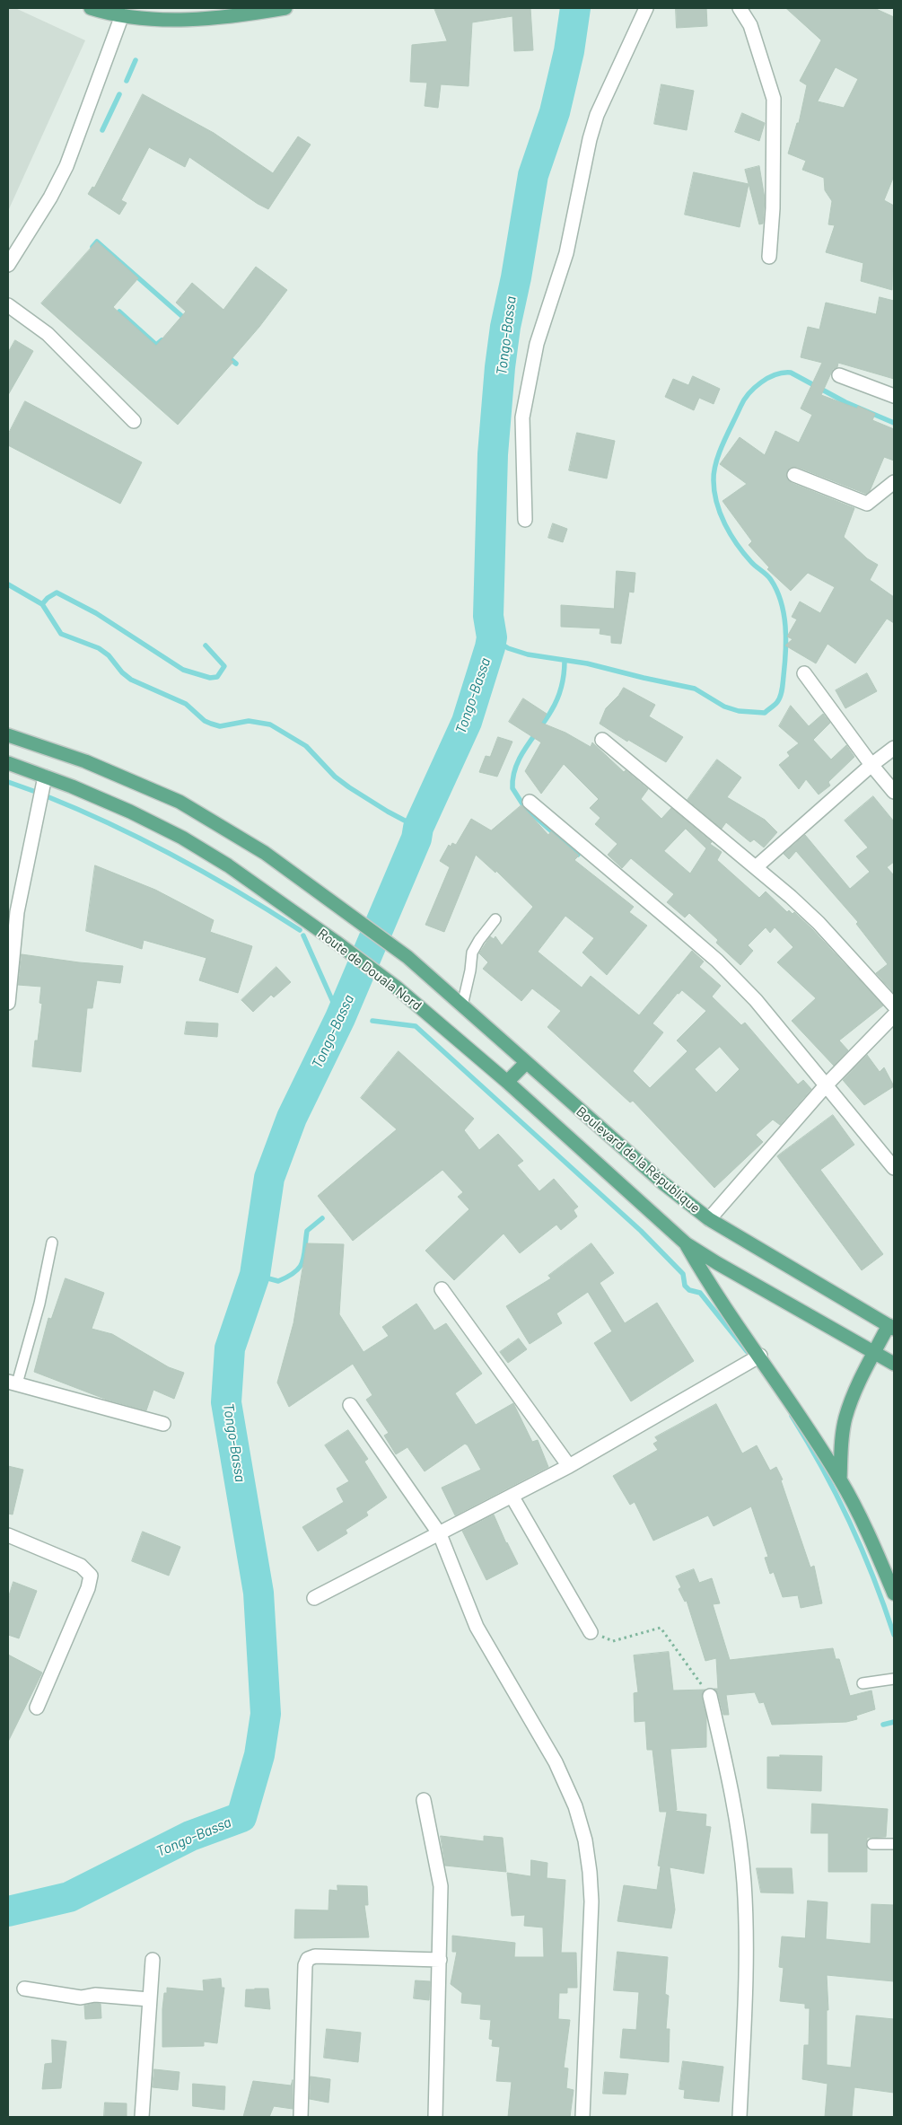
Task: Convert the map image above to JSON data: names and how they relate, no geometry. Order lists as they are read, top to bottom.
{
  "streets": {
    "main road": ["Route de Douala Nord", "Boulevard de la République"]
  },
  "water": ["Tongo-Bassa"]
}
